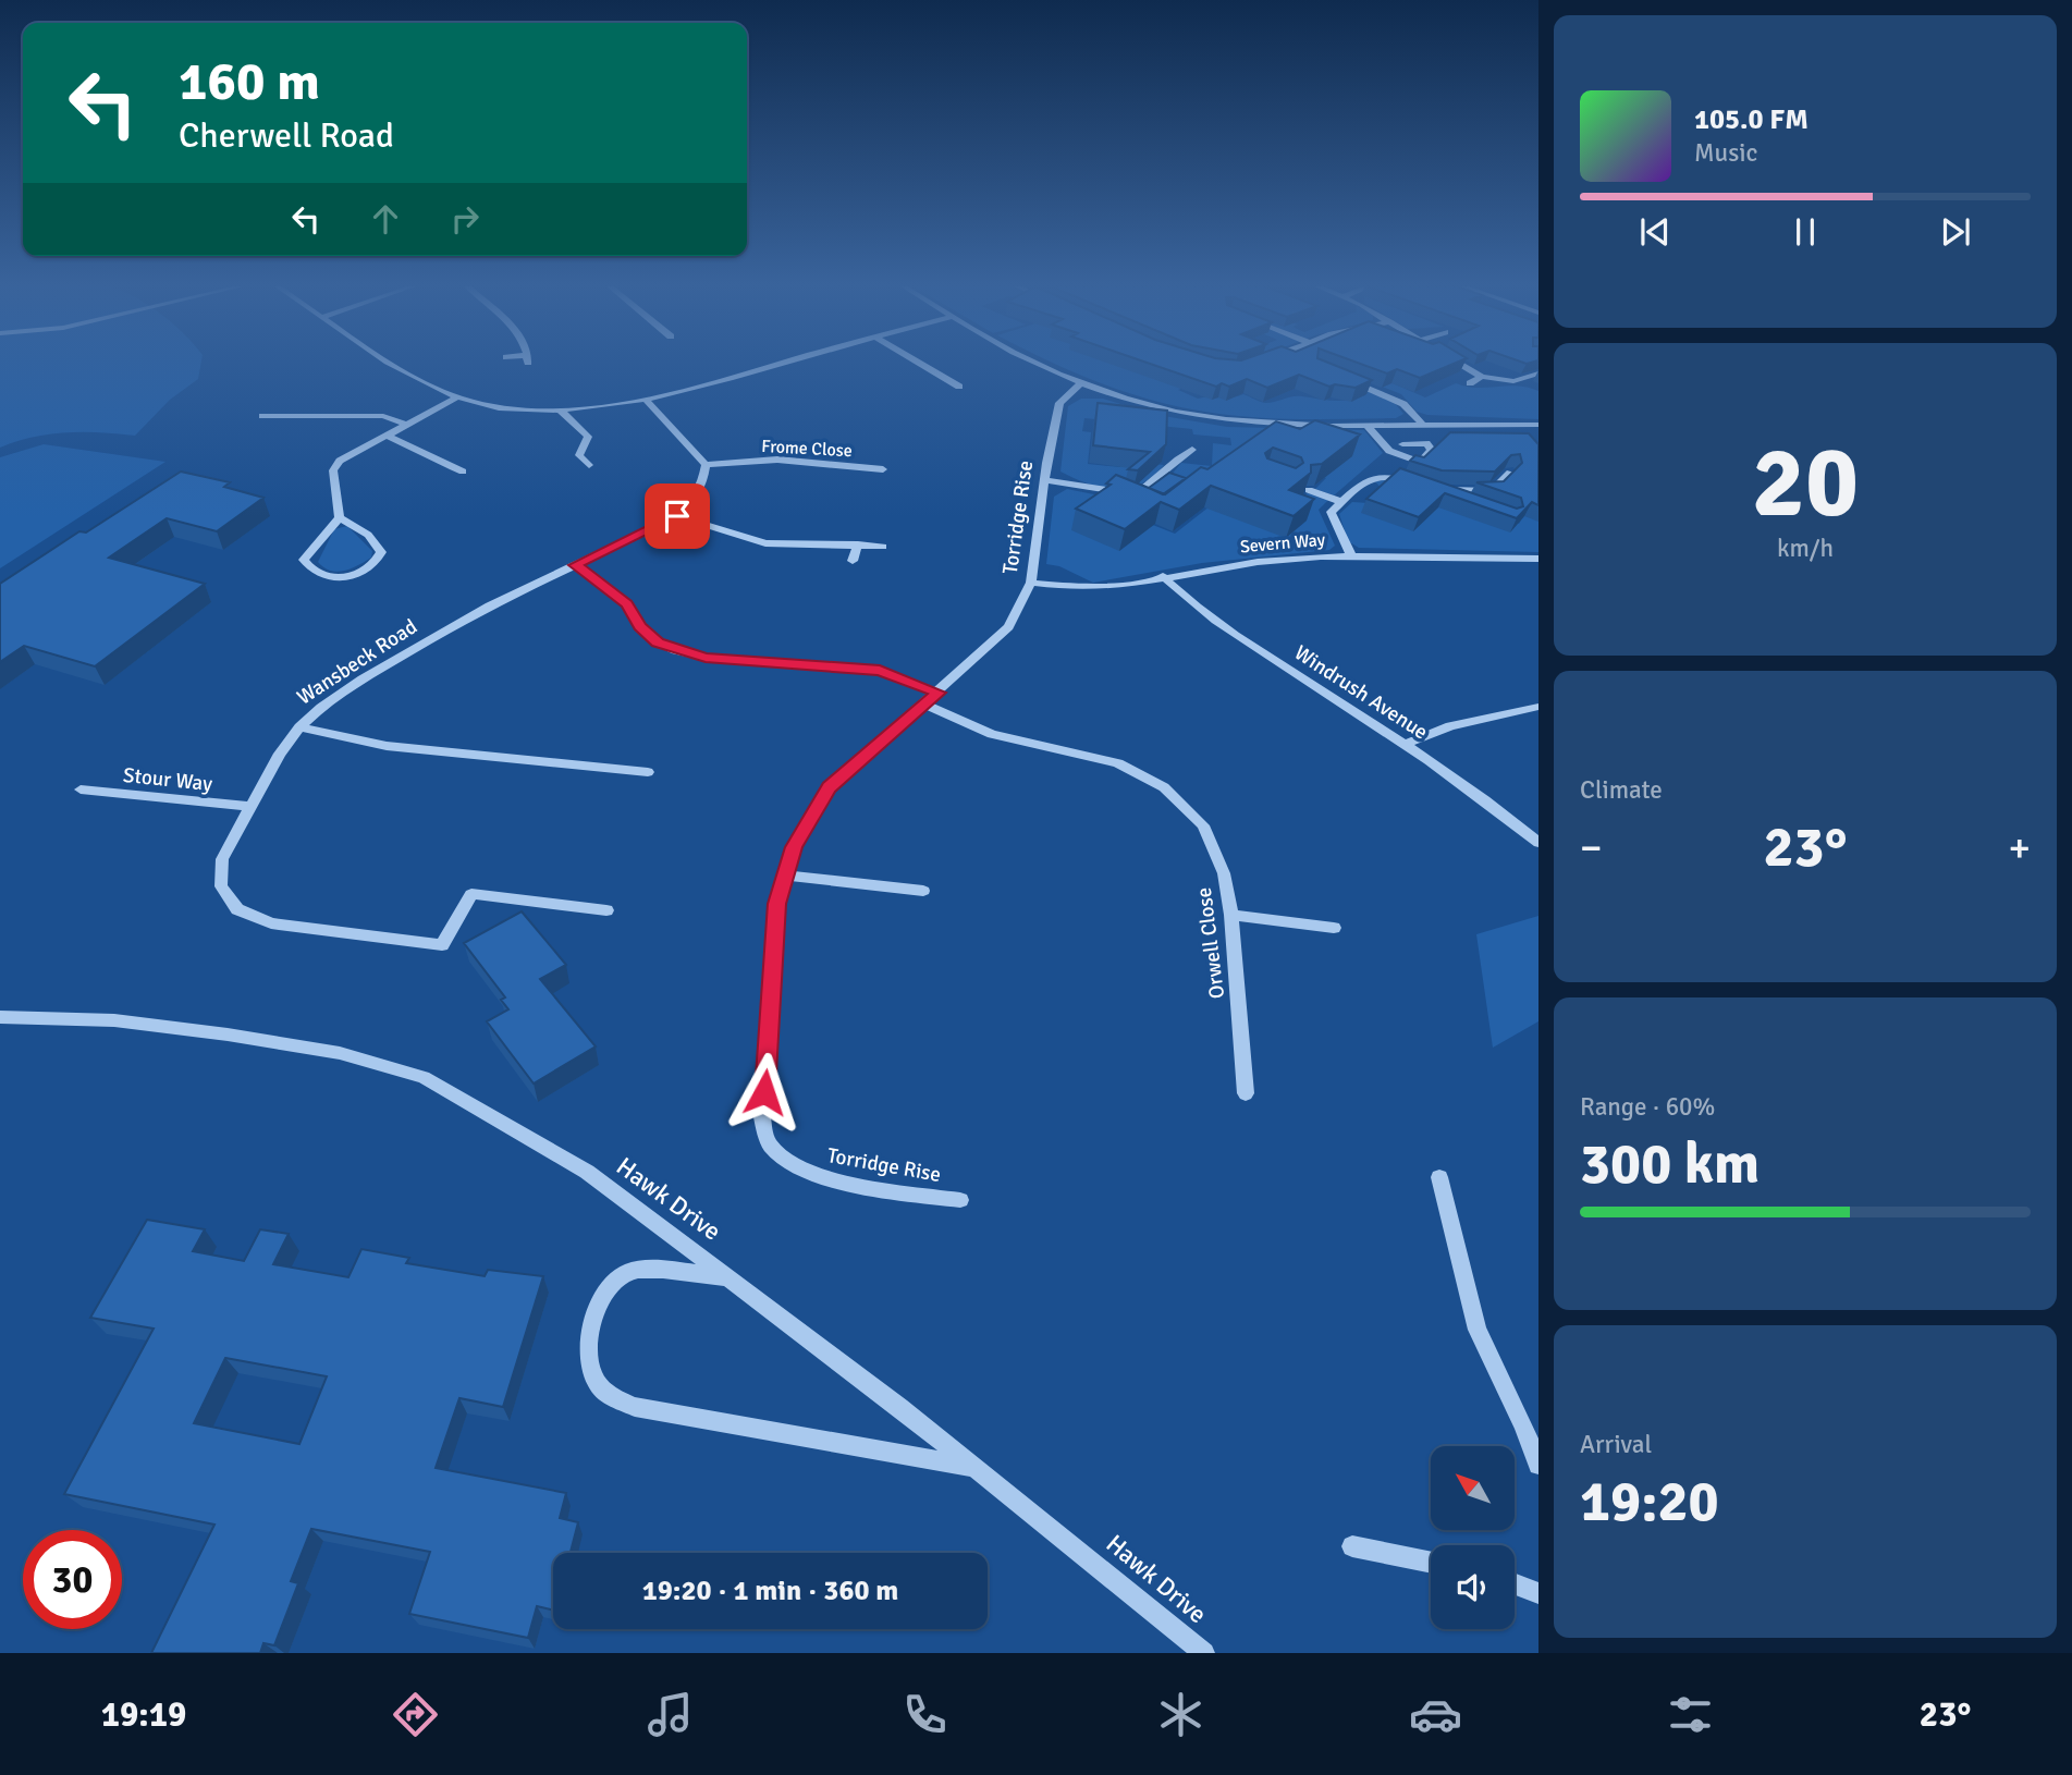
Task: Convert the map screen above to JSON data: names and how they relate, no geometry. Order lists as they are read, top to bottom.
{
  "streets": {
    "street": [
      "Frome Close",
      "Torridge Rise",
      "Severn Way",
      "Wansbeck Road",
      "Windrush Avenue",
      "Stour Way",
      "Orwell Close",
      "Hawk Drive"
    ]
  },
  "crossings": [
    ["Torridge Rise", "Severn Way"],
    ["Torridge Rise", "Orwell Close"],
    ["Severn Way", "Windrush Avenue"],
    ["Wansbeck Road", "Stour Way"]
  ],
  "north": "top left",
  "page": {
    "turn": ["160 m", "Cherwell Road"],
    "song": ["105.0 FM", "Music"],
    "tile": [
      ["20", "km/h"],
      "Climate",
      ["Range · 60%", "300 km"],
      ["Arrival", "19:20"]
    ],
    "heat": ["−", "23°", "+"],
    "limit": "30",
    "trip": "19:20 · 1 min · 360 m",
    "tabs": ["19:19", "23°"]
  }
}
